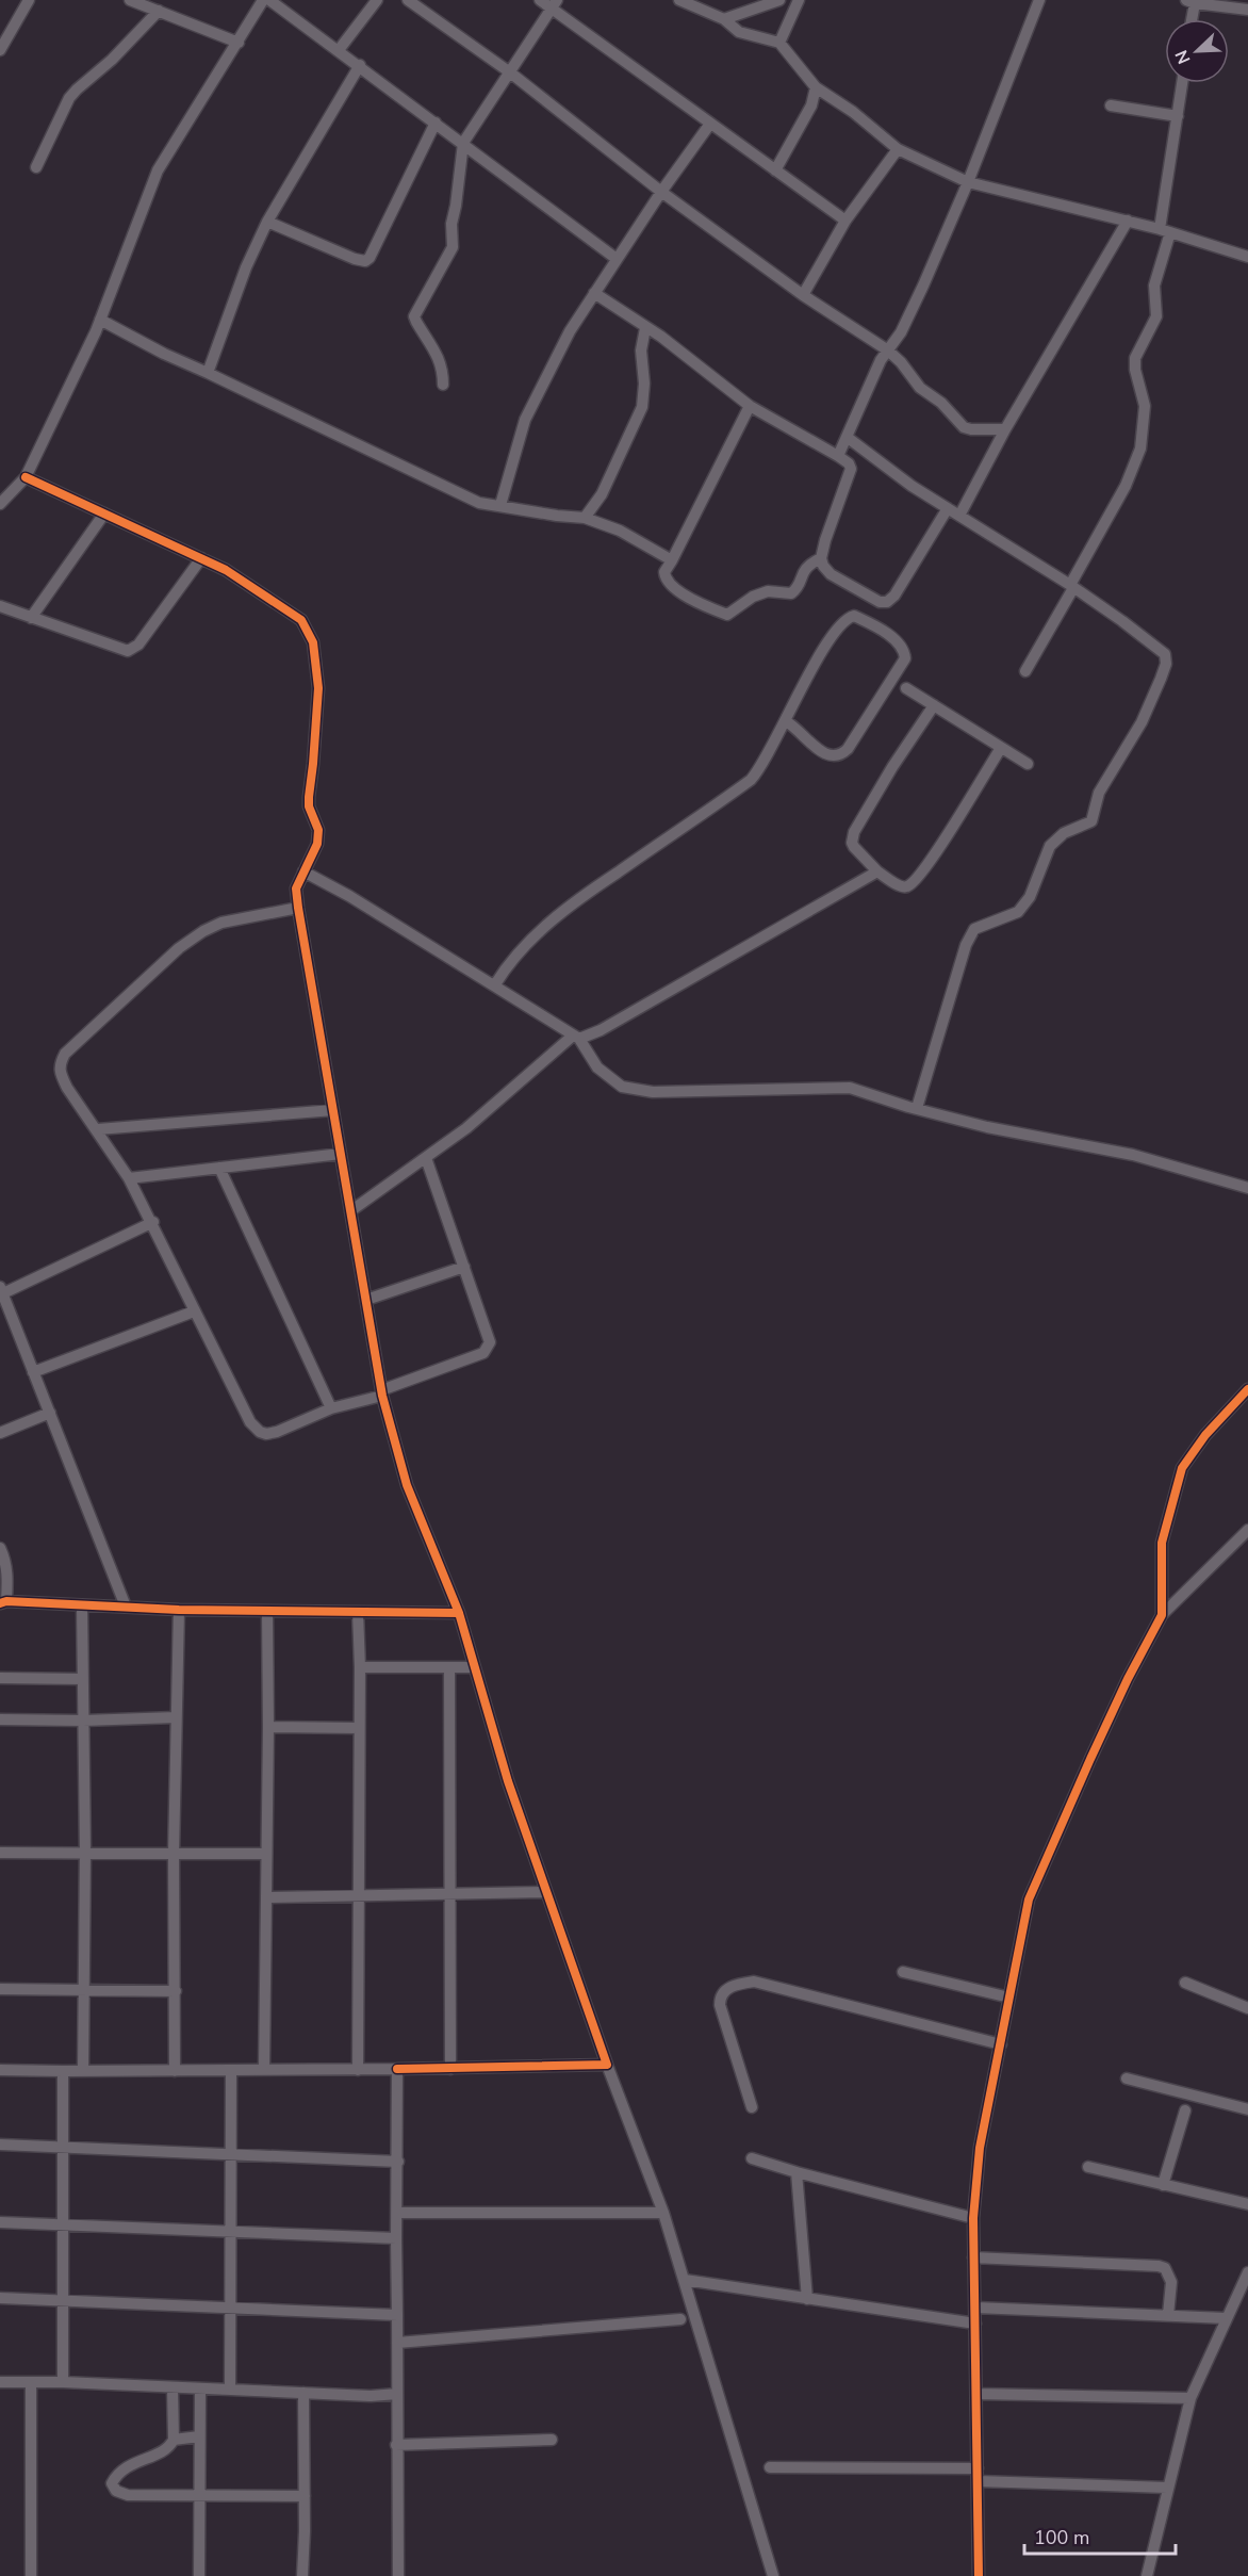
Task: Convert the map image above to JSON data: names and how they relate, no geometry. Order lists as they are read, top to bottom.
{
  "scale_bar": "100 m",
  "north": "bottom left"
}
